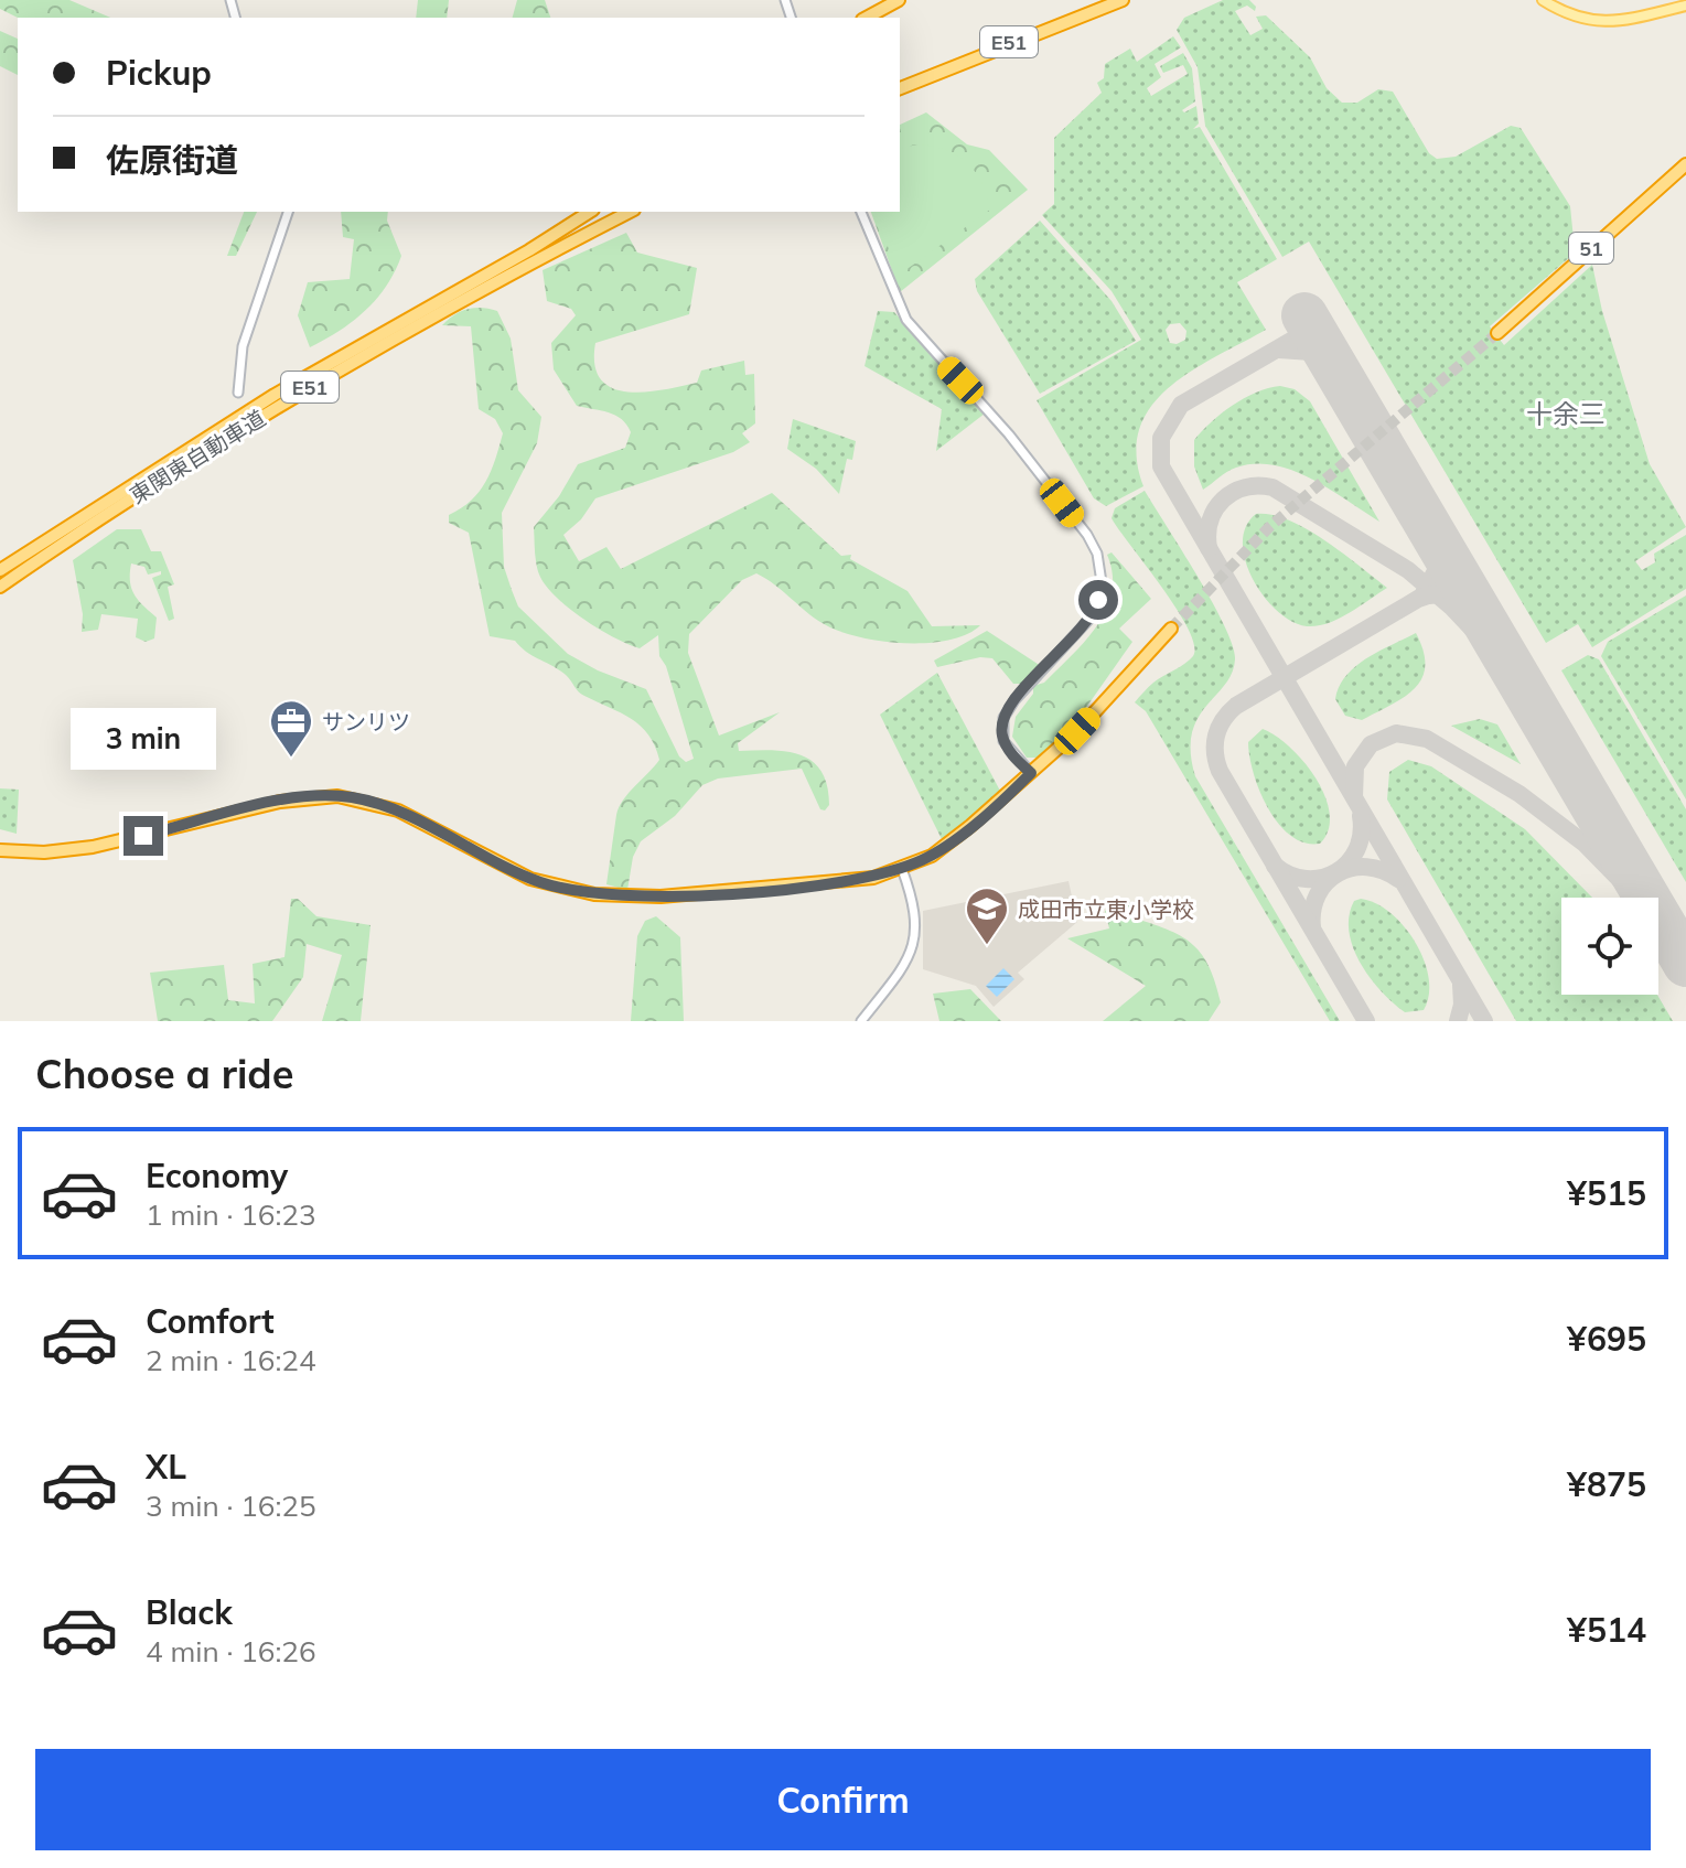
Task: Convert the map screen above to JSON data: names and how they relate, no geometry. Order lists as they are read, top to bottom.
{
  "streets": {
    "highway": ["E51", "51", "東関東自動車道"]
  },
  "districts": ["十余三"],
  "places": {
    "office": ["サンリツ"],
    "school or university": ["成田市立東小学校"]
  },
  "page": {
    "banner": ["Pickup", "佐原街道"],
    "bubble": "3 min",
    "heading": "Choose a ride",
    "list": [
      {
        "name": "Economy",
        "note": "1 min · 16:23",
        "value": "¥515"
      },
      {
        "name": "Comfort",
        "note": "2 min · 16:24",
        "value": "¥695"
      },
      {
        "name": "XL",
        "note": "3 min · 16:25",
        "value": "¥875"
      },
      {
        "name": "Black",
        "note": "4 min · 16:26",
        "value": "¥514"
      }
    ],
    "buttons": "Confirm"
  }
}
